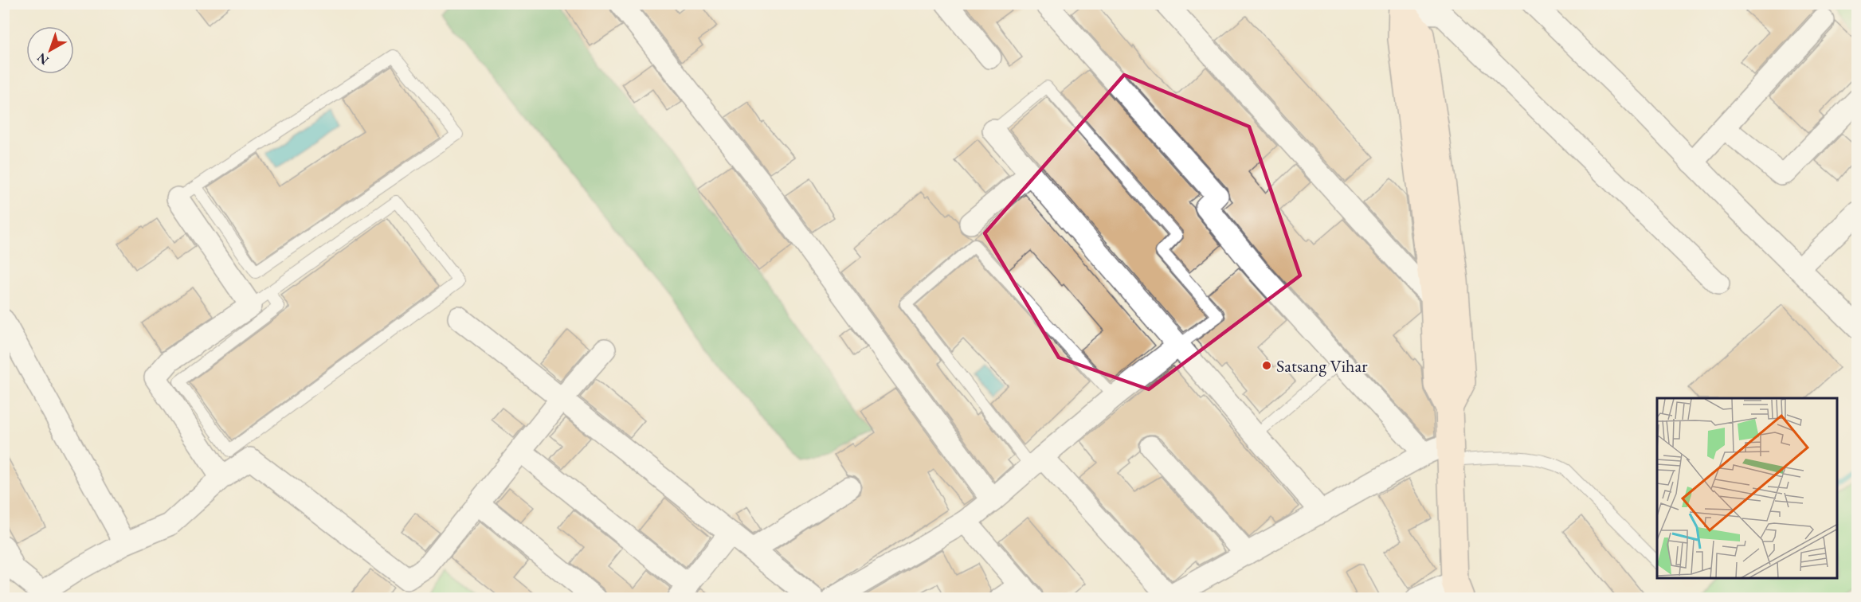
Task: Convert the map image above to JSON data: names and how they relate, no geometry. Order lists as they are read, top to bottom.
{
  "places": ["Satsang Vihar"],
  "north": "bottom left"
}
